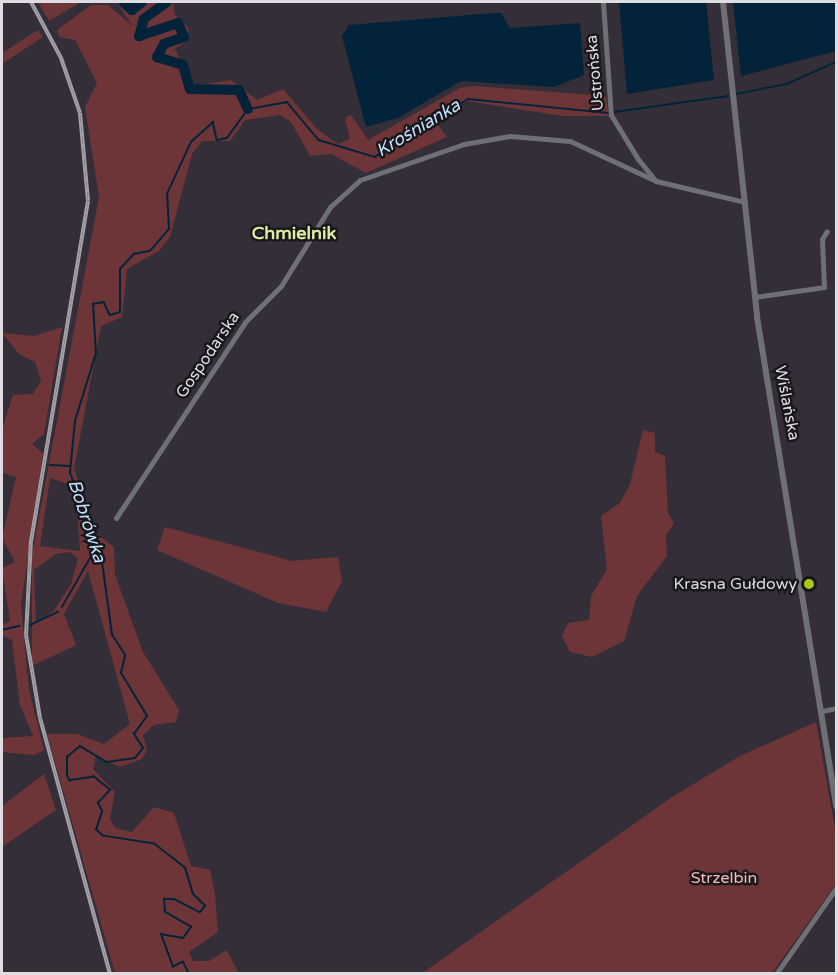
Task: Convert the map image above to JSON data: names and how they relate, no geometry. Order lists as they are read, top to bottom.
{
  "streets": {
    "street": ["Ustrońska", "Gospodarska", "Wiślańska"]
  },
  "crossings": [
    ["Ustrońska", "Gospodarska"]
  ],
  "districts": ["Chmielnik"],
  "water": ["Krośnianka", "Bobrówka"],
  "parks": ["Strzelbin"],
  "places": ["Krasna Gułdowy"]
}
